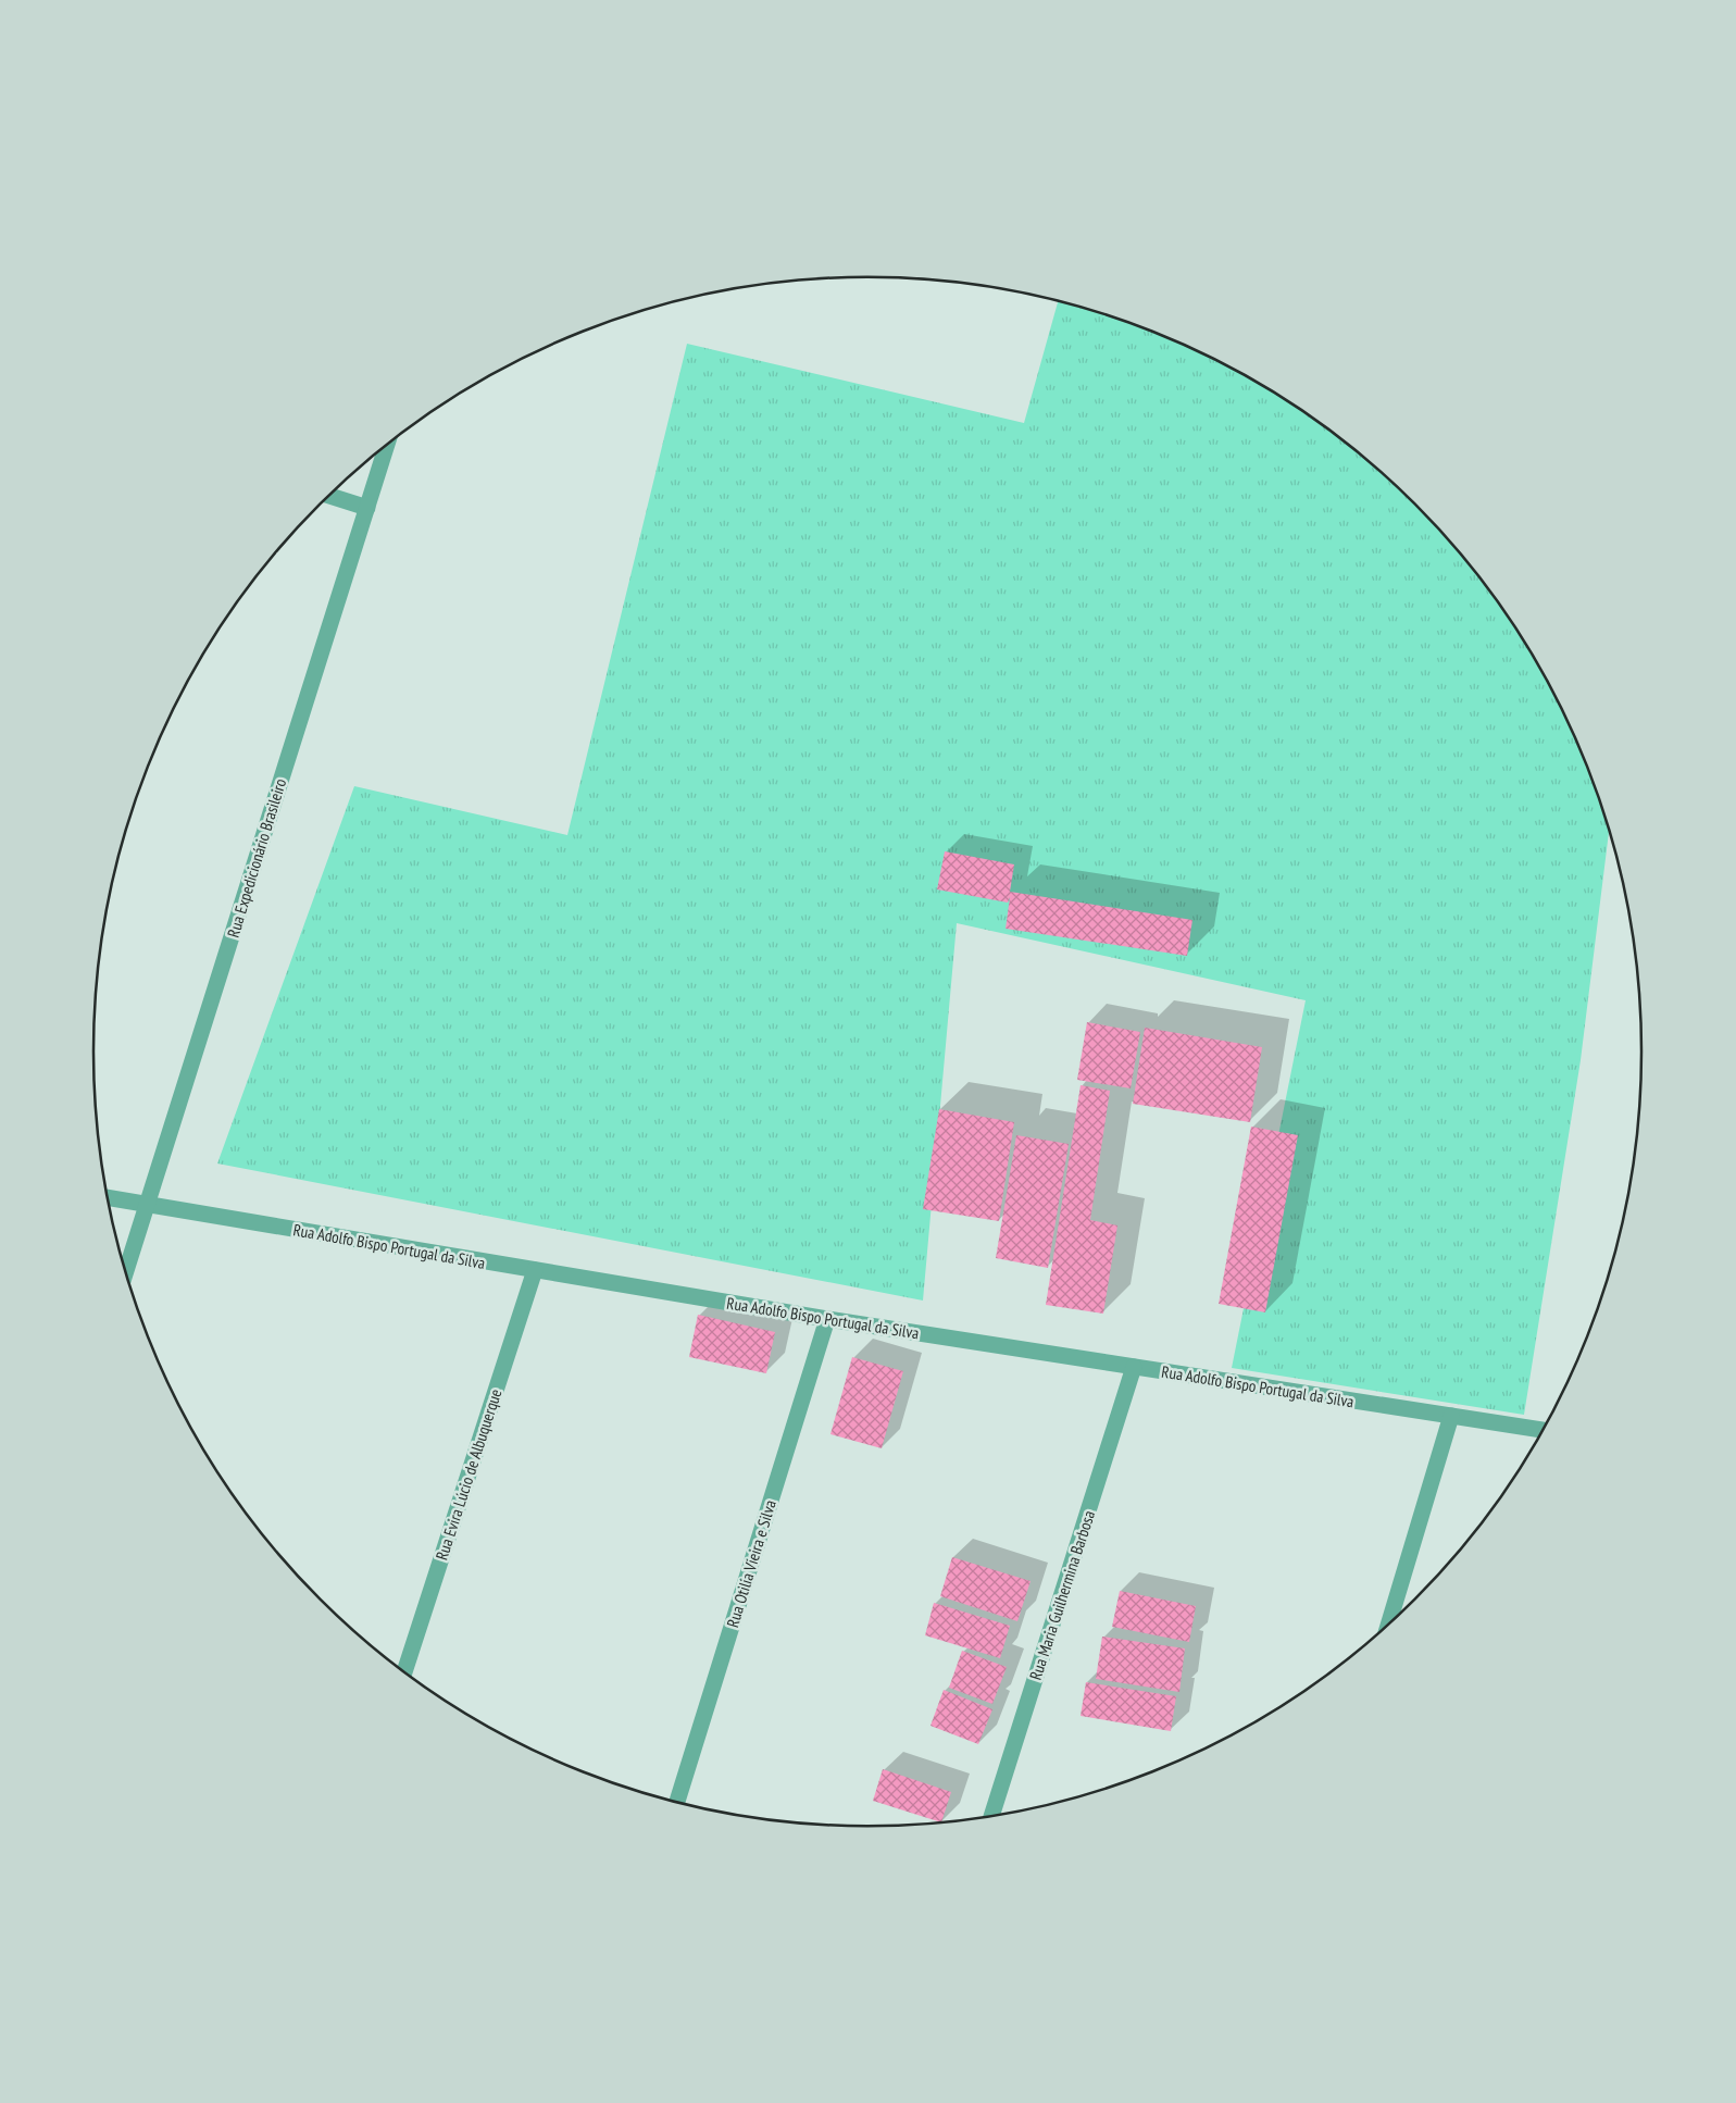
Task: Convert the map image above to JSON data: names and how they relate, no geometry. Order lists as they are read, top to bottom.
{
  "streets": {
    "street": [
      "Rua Expedicionário Brasileiro",
      "Rua Adolfo Bispo Portugal da Silva",
      "Rua Evira Lúcio de Albuquerque",
      "Rua Otilia Vieira e Silva",
      "Rua Maria Guilhermina Barbosa"
    ]
  },
  "crossings": [
    ["Rua Expedicionário Brasileiro", "Rua Adolfo Bispo Portugal da Silva"],
    ["Rua Adolfo Bispo Portugal da Silva", "Rua Evira Lúcio de Albuquerque"],
    ["Rua Adolfo Bispo Portugal da Silva", "Rua Otilia Vieira e Silva"],
    ["Rua Adolfo Bispo Portugal da Silva", "Rua Maria Guilhermina Barbosa"]
  ]
}
